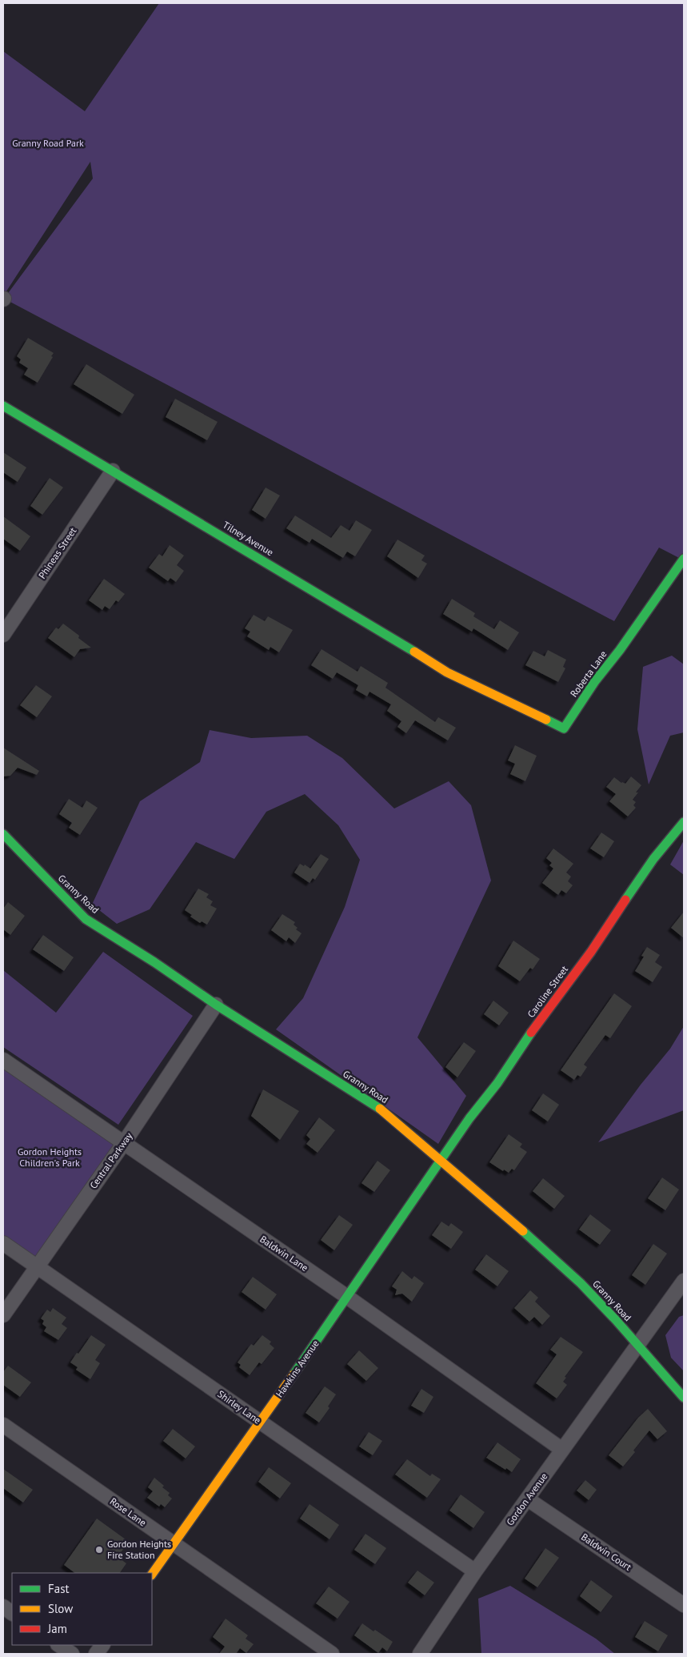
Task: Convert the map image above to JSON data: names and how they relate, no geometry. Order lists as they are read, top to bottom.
{
  "streets": {
    "street": [
      "Tilney Avenue",
      "Phineas Street",
      "Roberta Lane",
      "Granny Road",
      "Caroline Street",
      "Central Parkway",
      "Baldwin Lane",
      "Hawkins Avenue",
      "Shirley Lane",
      "Gordon Avenue",
      "Rose Lane",
      "Baldwin Court"
    ]
  },
  "crossings": [
    ["Tilney Avenue", "Phineas Street"],
    ["Tilney Avenue", "Roberta Lane"],
    ["Granny Road", "Caroline Street"],
    ["Granny Road", "Central Parkway"],
    ["Granny Road", "Hawkins Avenue"],
    ["Granny Road", "Gordon Avenue"],
    ["Caroline Street", "Hawkins Avenue"],
    ["Central Parkway", "Baldwin Lane"],
    ["Central Parkway", "Shirley Lane"],
    ["Baldwin Lane", "Hawkins Avenue"],
    ["Baldwin Lane", "Gordon Avenue"],
    ["Hawkins Avenue", "Shirley Lane"],
    ["Hawkins Avenue", "Rose Lane"],
    ["Shirley Lane", "Gordon Avenue"],
    ["Gordon Avenue", "Baldwin Court"]
  ],
  "parks": ["Granny Road Park", "Gordon Heights Children's Park"],
  "places": ["Gordon Heights Fire Station"],
  "legend": ["Fast", "Slow", "Jam"]
}
